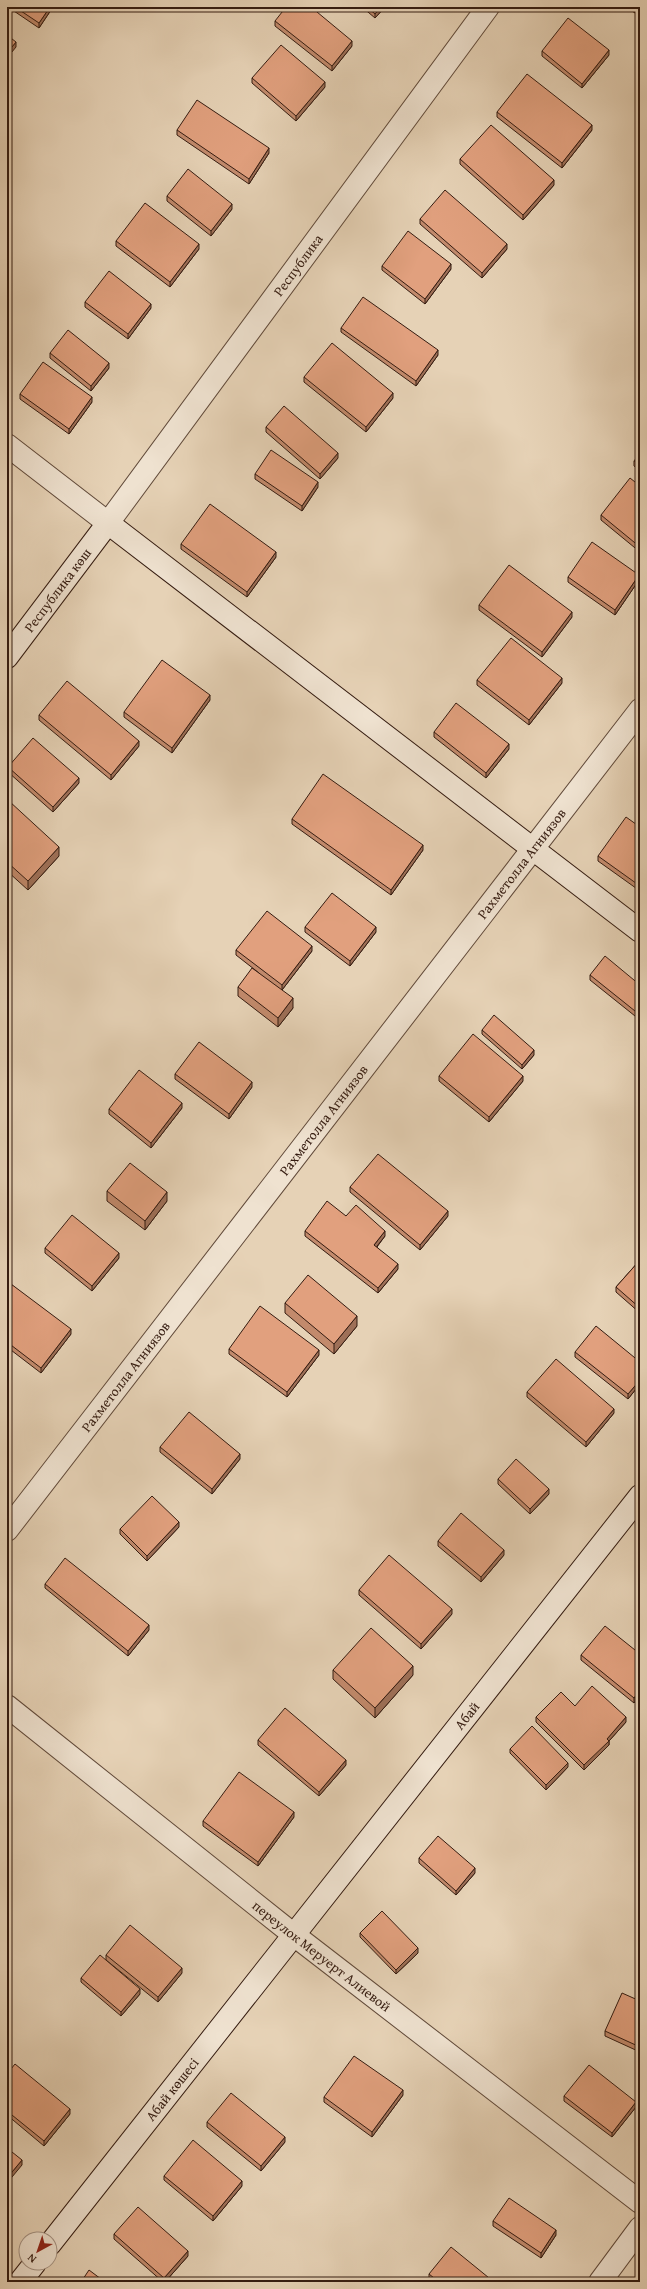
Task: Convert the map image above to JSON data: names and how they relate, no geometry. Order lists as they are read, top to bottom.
{
  "streets": {
    "street": [
      "Республика",
      "Республика көш",
      "Рахметолла Агниязов",
      "Абай",
      "переулок Меруерт Алиевой",
      "Абай көшесі"
    ]
  },
  "crossings": [
    ["Республика", "Республика көш"],
    ["Абай", "переулок Меруерт Алиевой"],
    ["Абай", "Абай көшесі"],
    ["переулок Меруерт Алиевой", "Абай көшесі"]
  ],
  "north": "bottom left"
}
